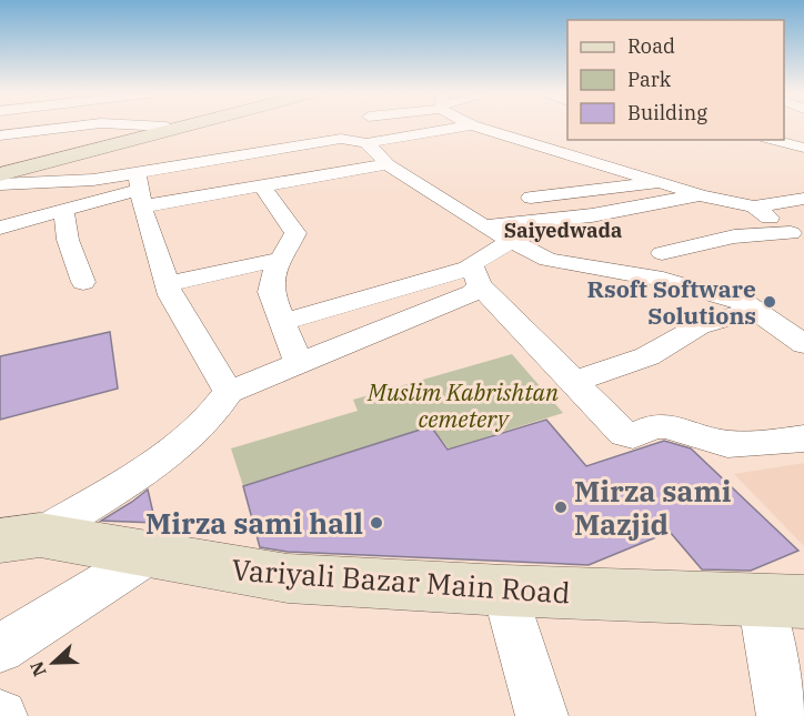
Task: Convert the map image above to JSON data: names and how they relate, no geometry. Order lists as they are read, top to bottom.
{
  "streets": {
    "main road": ["Variyali Bazar Main Road"]
  },
  "districts": ["Saiyedwada"],
  "parks": ["Muslim Kabrishtan cemetery"],
  "places": ["Rsoft Software Solutions", "Mirza sami Mazjid", "Mirza sami hall"],
  "legend": ["Road", "Park", "Building"],
  "north": "left"
}
